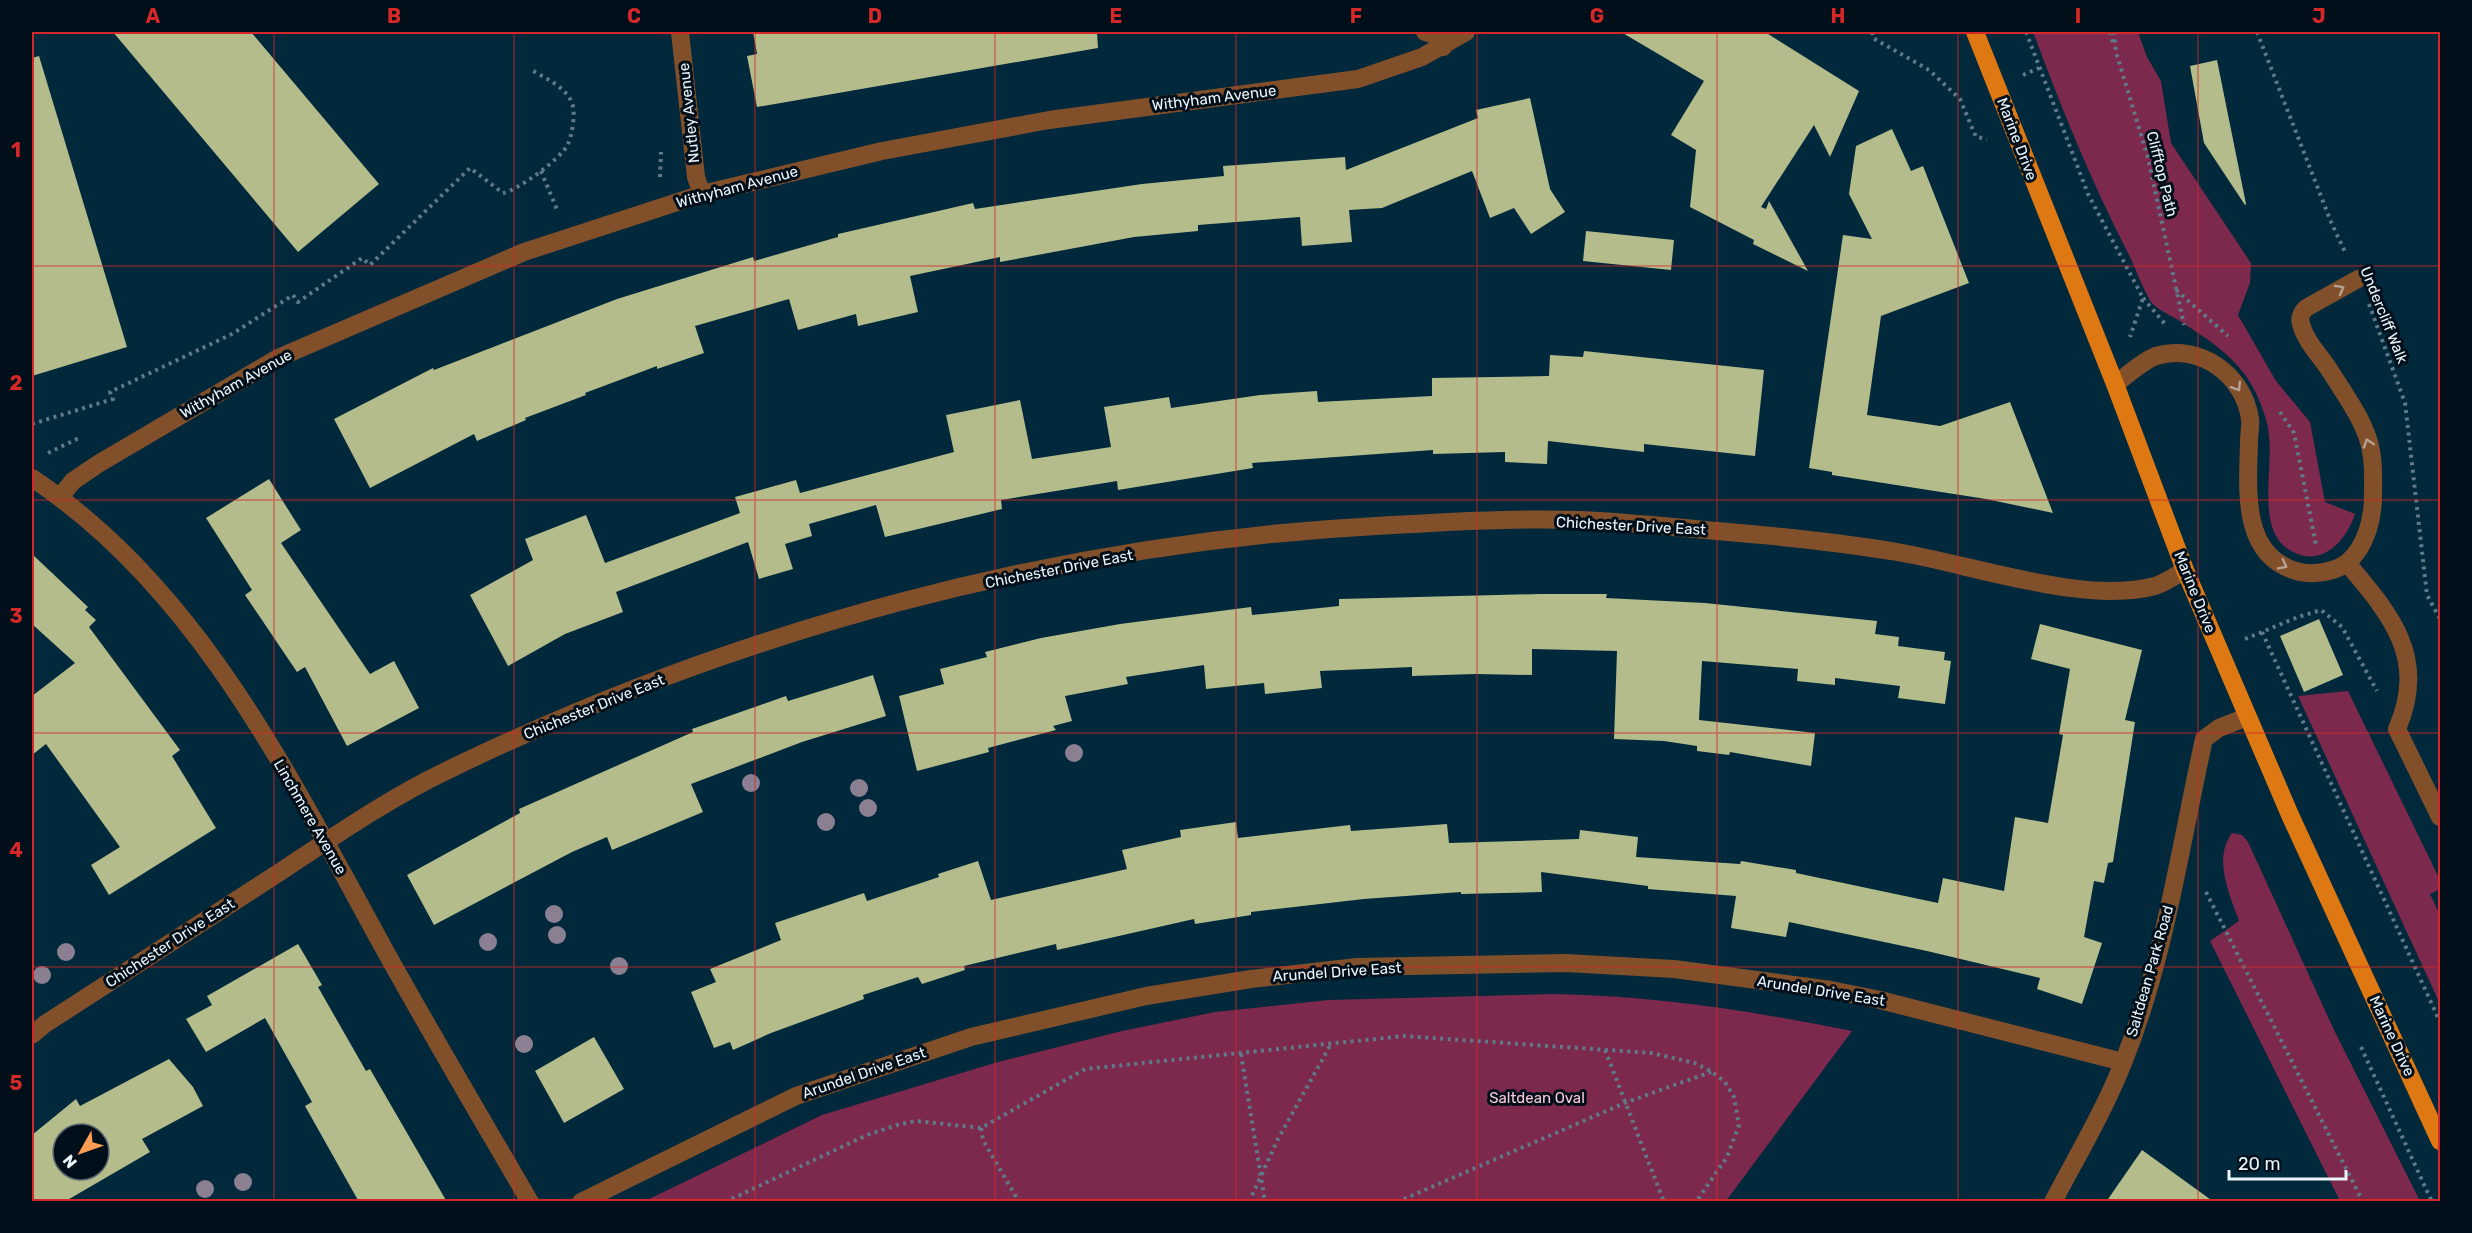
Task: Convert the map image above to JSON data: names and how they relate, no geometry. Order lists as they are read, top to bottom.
{
  "streets": {
    "main road": ["Marine Drive"],
    "street": [
      "Withyham Avenue",
      "Nutley Avenue",
      "Chichester Drive East",
      "Linchmere Avenue",
      "Saltdean Park Road",
      "Arundel Drive East"
    ],
    "path": ["Clifftop Path", "Undercliff Walk"]
  },
  "crossings": [
    ["Withyham Avenue", "Nutley Avenue"],
    ["Withyham Avenue", "Linchmere Avenue"],
    ["Marine Drive", "Chichester Drive East"],
    ["Marine Drive", "Saltdean Park Road"],
    ["Chichester Drive East", "Linchmere Avenue"],
    ["Saltdean Park Road", "Arundel Drive East"]
  ],
  "parks": ["Saltdean Oval"],
  "scale_bar": "20 m",
  "north": "bottom left",
  "grid": {
    "columns": [
      "A",
      "B",
      "C",
      "D",
      "E",
      "F",
      "G",
      "H",
      "I",
      "J"
    ],
    "rows": [
      "1",
      "2",
      "3",
      "4",
      "5"
    ]
  }
}
